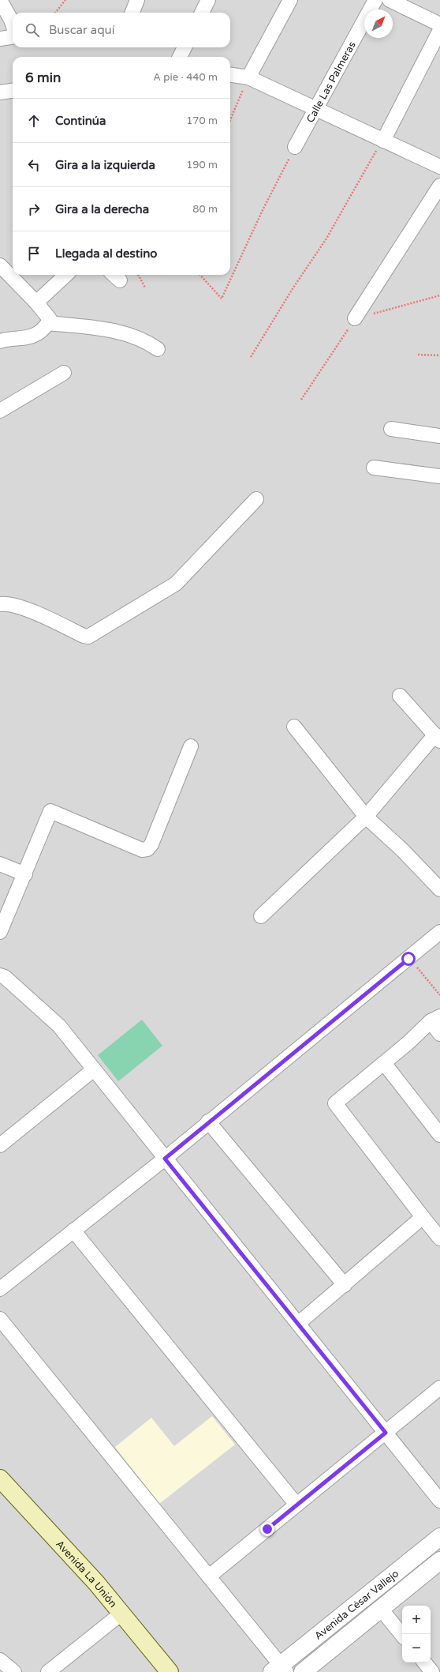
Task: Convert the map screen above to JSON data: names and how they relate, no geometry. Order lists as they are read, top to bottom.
{
  "streets": {
    "main road": ["Avenida La Unión"],
    "street": ["Calle Las Palmeras", "Avenida César Vallejo"]
  },
  "north": "top right",
  "page": {
    "search": "Buscar aquí",
    "heading": ["6 min", "A pie · 440 m"],
    "list": [
      ["Continúa", "170 m"],
      ["Gira a la izquierda", "190 m"],
      ["Gira a la derecha", "80 m"],
      "Llegada al destino"
    ],
    "map_buttons": ["+", "−"]
  }
}
